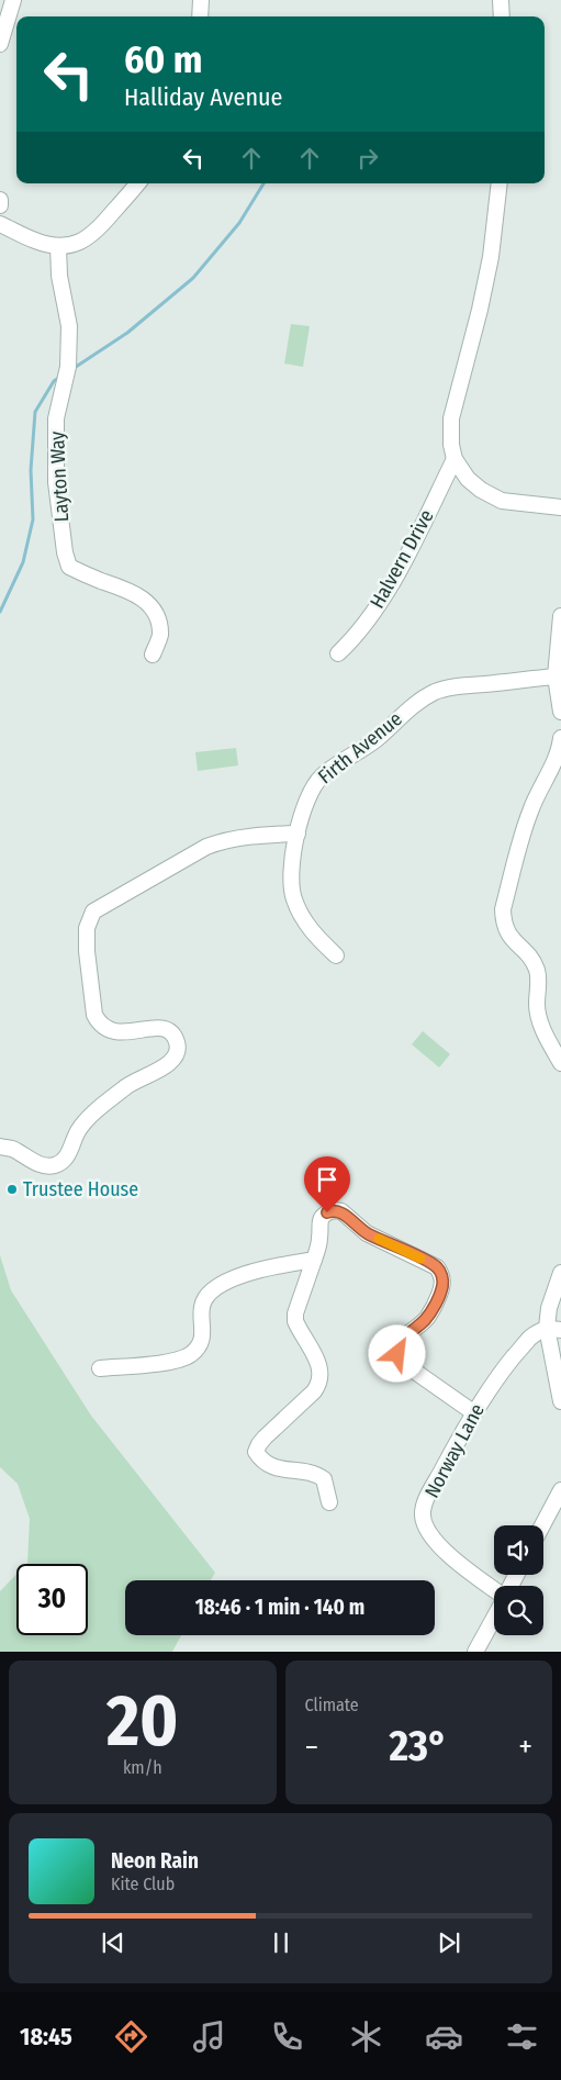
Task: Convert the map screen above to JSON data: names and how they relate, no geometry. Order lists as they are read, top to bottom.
{
  "streets": {
    "street": [
      "Layton Way",
      "Halvern Drive",
      "Firth Avenue",
      "Norway Lane"
    ]
  },
  "places": ["Trustee House"],
  "page": {
    "turn": ["60 m", "Halliday Avenue"],
    "limit": "30",
    "trip": "18:46 · 1 min · 140 m",
    "tile": [
      ["20", "km/h"],
      "Climate"
    ],
    "heat": ["−", "23°", "+"],
    "song": ["Neon Rain", "Kite Club"],
    "tabs": "18:45"
  }
}
